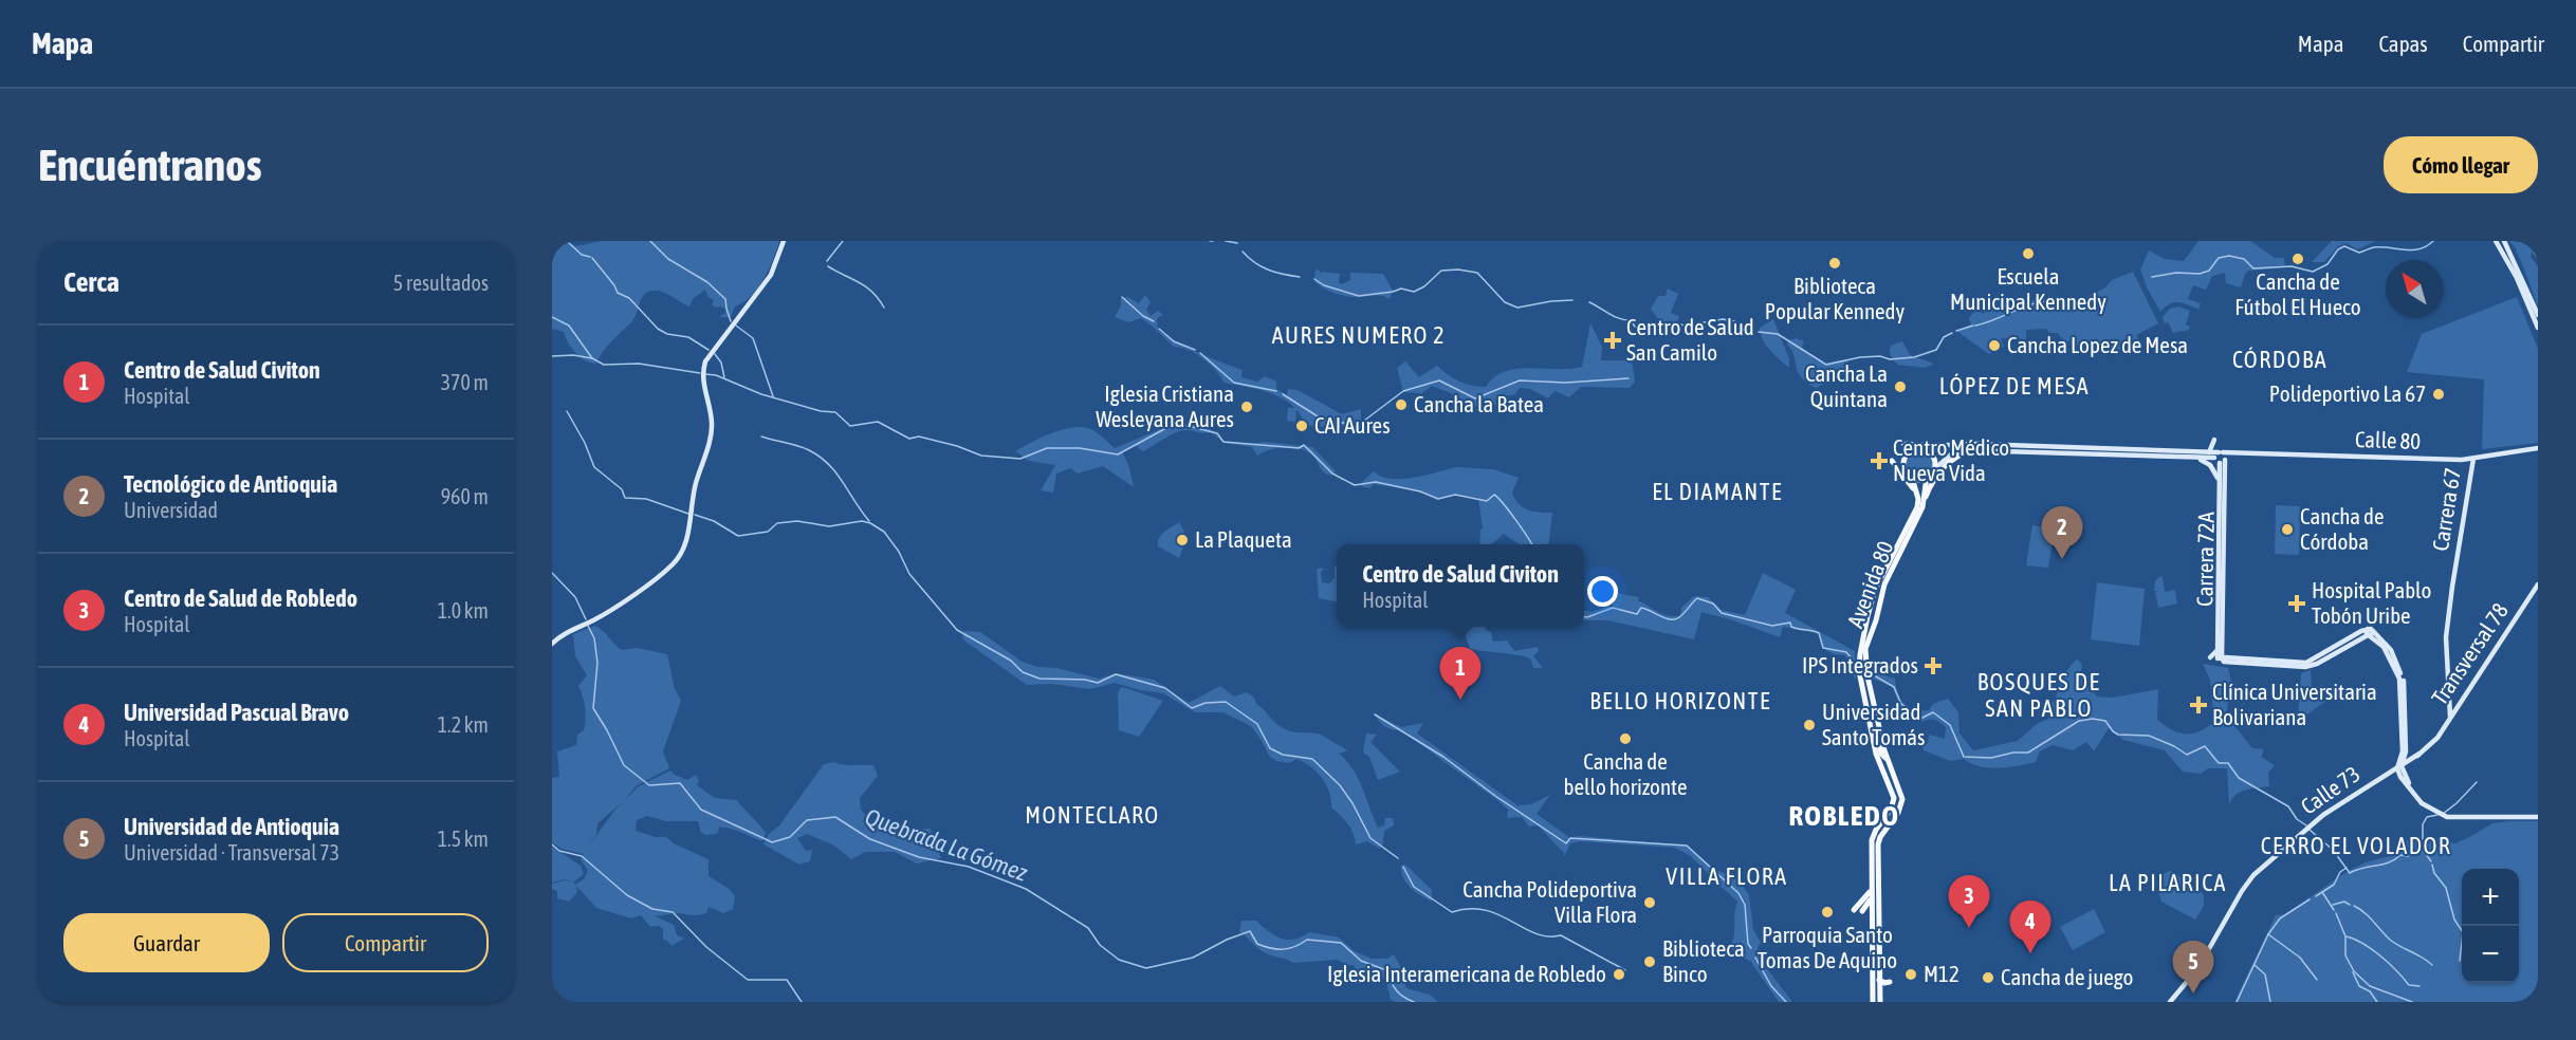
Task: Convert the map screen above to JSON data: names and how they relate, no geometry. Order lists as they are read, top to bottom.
{
  "streets": {
    "main road": [
      "Calle 80",
      "Carrera 67",
      "Carrera 72A",
      "Avenida 80",
      "Transversal 78",
      "Calle 73"
    ]
  },
  "crossings": [
    ["Calle 80", "Carrera 67"],
    ["Calle 80", "Avenida 80"],
    ["Carrera 67", "Transversal 78"],
    ["Transversal 78", "Calle 73"]
  ],
  "districts": [
    "AURES NUMERO 2",
    "CÓRDOBA",
    "LÓPEZ DE MESA",
    "EL DIAMANTE",
    "BOSQUES DE SAN PABLO",
    "BELLO HORIZONTE",
    "MONTECLARO",
    "ROBLEDO",
    "CERRO EL VOLADOR",
    "VILLA FLORA",
    "LA PILARICA"
  ],
  "water": ["Quebrada La Gómez"],
  "places": {
    "other": [
      "Escuela Municipal Kennedy",
      "Cancha de Fútbol El Hueco",
      "Biblioteca Popular Kennedy",
      "Cancha Lopez de Mesa",
      "Cancha La Quintana",
      "Polideportivo La 67",
      "Cancha la Batea",
      "Iglesia Cristiana Wesleyana Aures",
      "CAI Aures",
      "Cancha de Córdoba",
      "La Plaqueta",
      "Universidad Santo Tomás",
      "Cancha de bello horizonte",
      "Cancha Polideportiva Villa Flora",
      "Parroquia Santo Tomas De Aquino",
      "Biblioteca Binco",
      "Iglesia Interamericana de Robledo",
      "M12",
      "Cancha de juego"
    ],
    "health": [
      "Centro de Salud San Camilo",
      "Centro Médico Nueva Vida",
      "Hospital Pablo Tobón Uribe",
      "IPS Integrados",
      "Clínica Universitaria Bolivariana"
    ]
  },
  "north": "top left",
  "page": {
    "header": "Mapa",
    "nav": ["Mapa", "Capas", "Compartir"],
    "buttons": [
      "Cómo llegar",
      ["Guardar", "Compartir"]
    ],
    "title": "Encuéntranos",
    "heading": ["Cerca", "5 resultados"],
    "list": [
      {
        "mark": "1",
        "name": "Centro de Salud Civiton",
        "note": "Hospital",
        "value": "370 m"
      },
      {
        "mark": "2",
        "name": "Tecnológico de Antioquia",
        "note": "Universidad",
        "value": "960 m"
      },
      {
        "mark": "3",
        "name": "Centro de Salud de Robledo",
        "note": "Hospital",
        "value": "1.0 km"
      },
      {
        "mark": "4",
        "name": "Universidad Pascual Bravo",
        "note": "Hospital",
        "value": "1.2 km"
      },
      {
        "mark": "5",
        "name": "Universidad de Antioquia",
        "note": "Universidad · Transversal 73",
        "value": "1.5 km"
      }
    ],
    "pins": [
      "2",
      "1",
      "3",
      "4",
      "5"
    ],
    "popup": ["Centro de Salud Civiton", "Hospital"],
    "map_buttons": ["+", "−"]
  }
}
